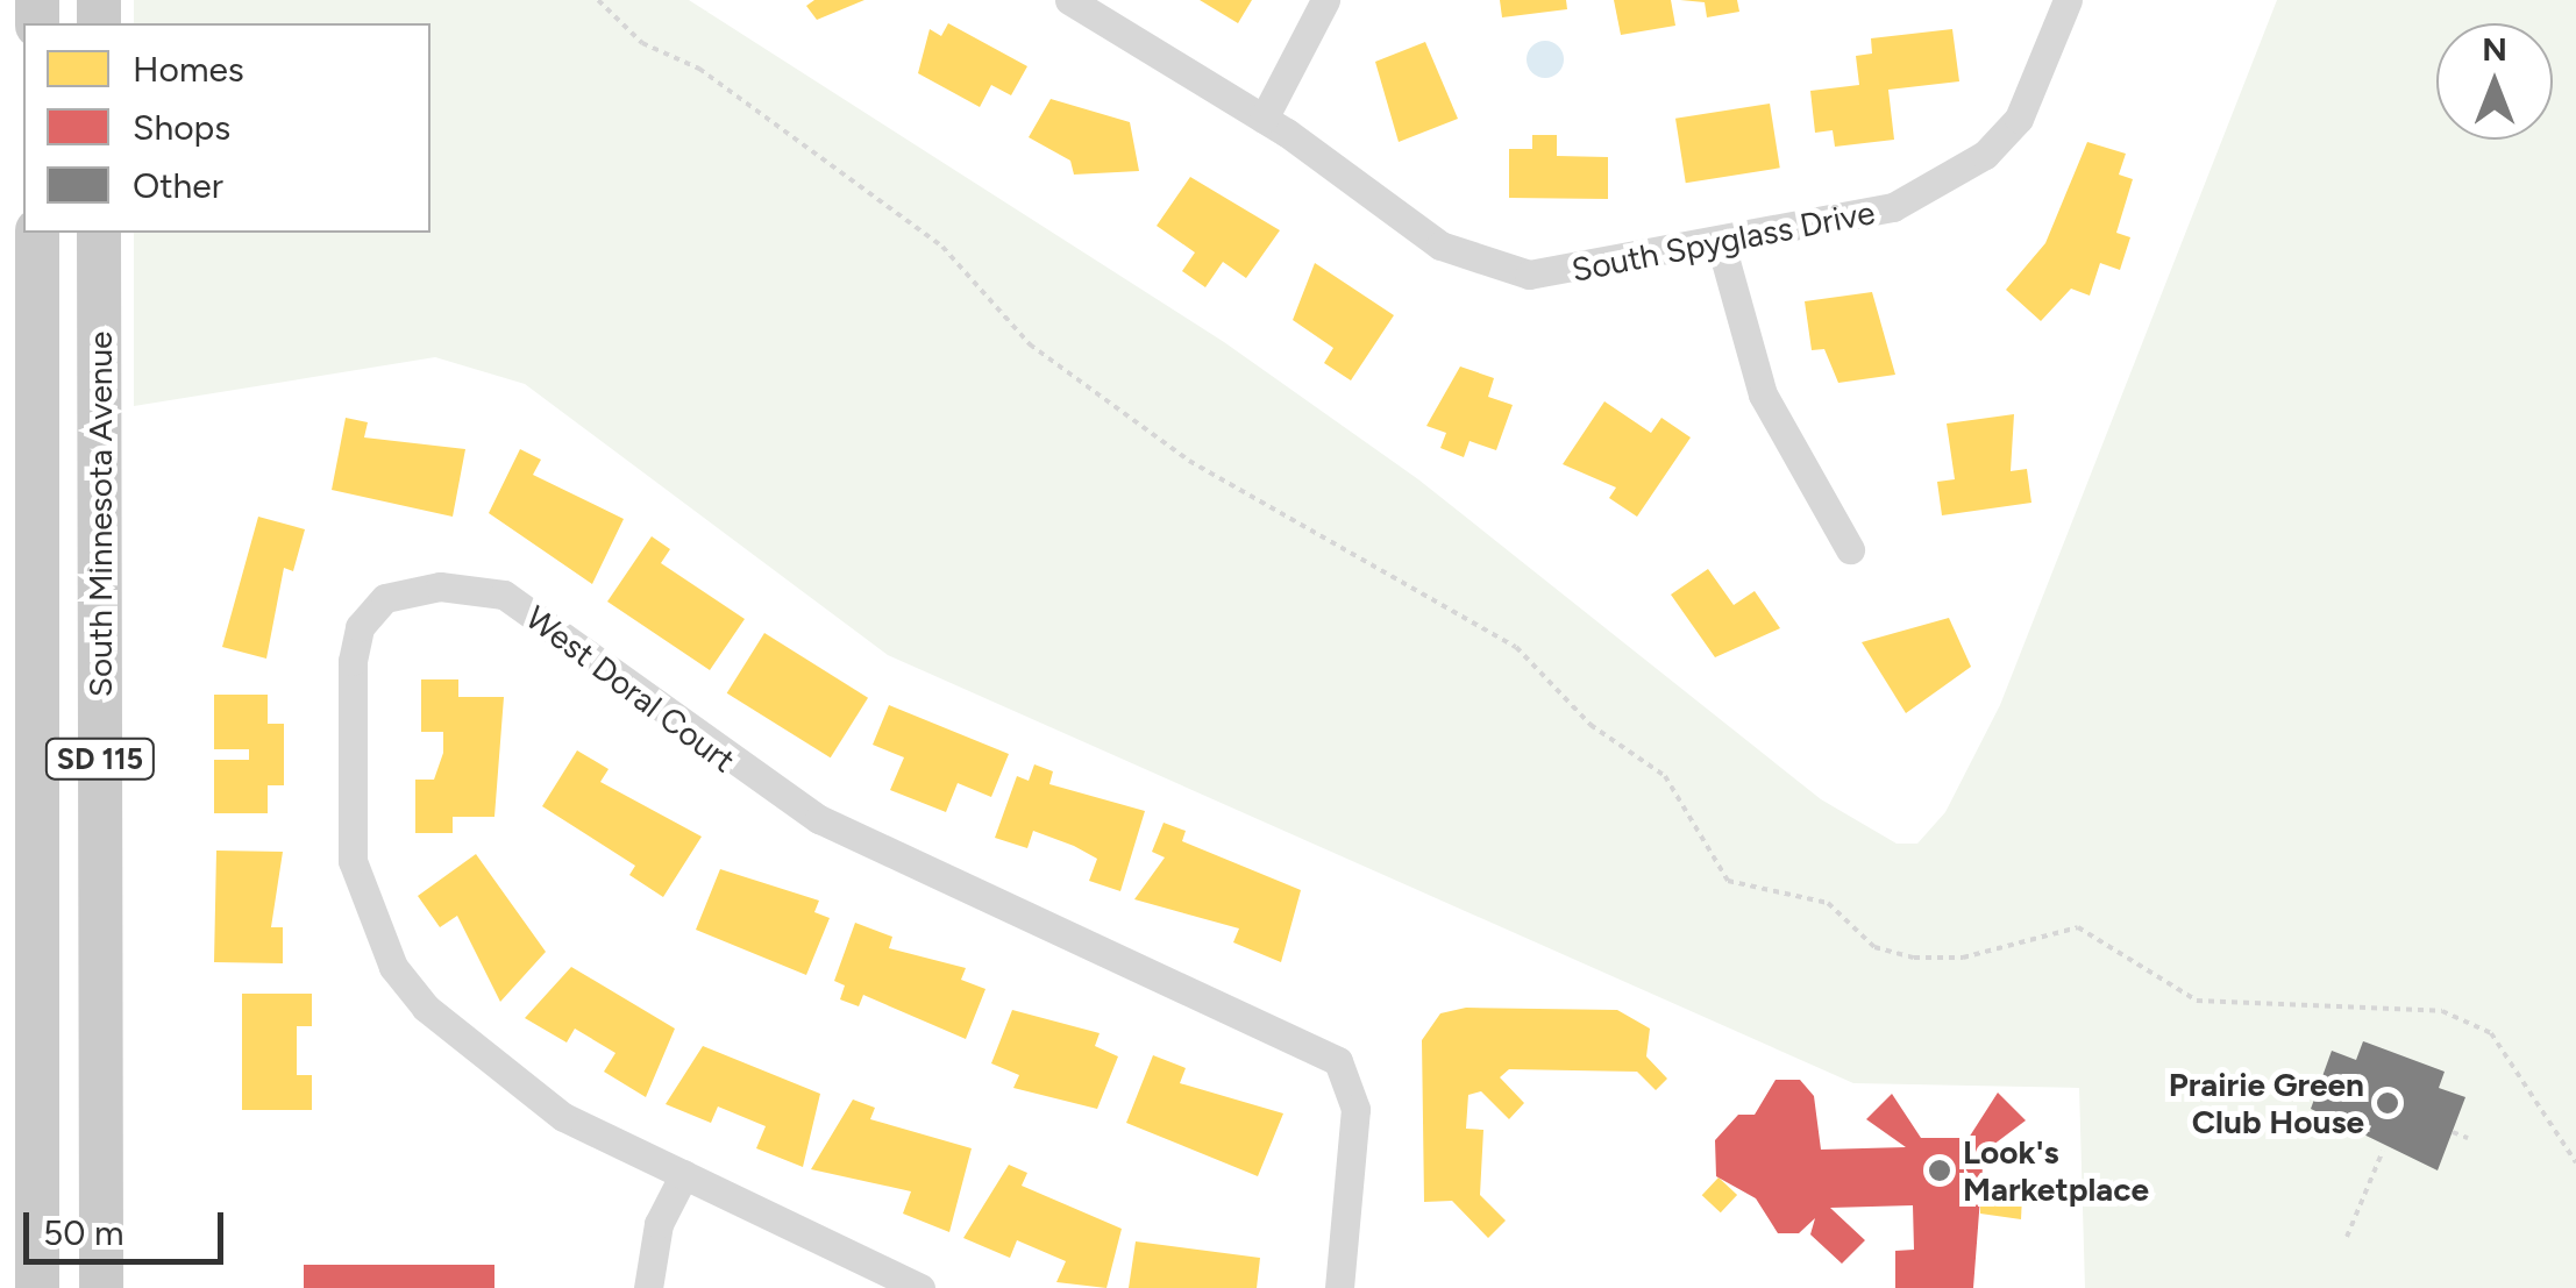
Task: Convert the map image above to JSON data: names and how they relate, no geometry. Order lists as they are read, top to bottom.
{
  "streets": {
    "main road": ["South Minnesota Avenue", "SD 115"],
    "street": ["South Spyglass Drive", "West Doral Court"]
  },
  "places": ["Prairie Green Club House", "Look's Marketplace"],
  "legend": ["Homes", "Shops", "Other"],
  "scale_bar": "50 m",
  "north": "top"
}
